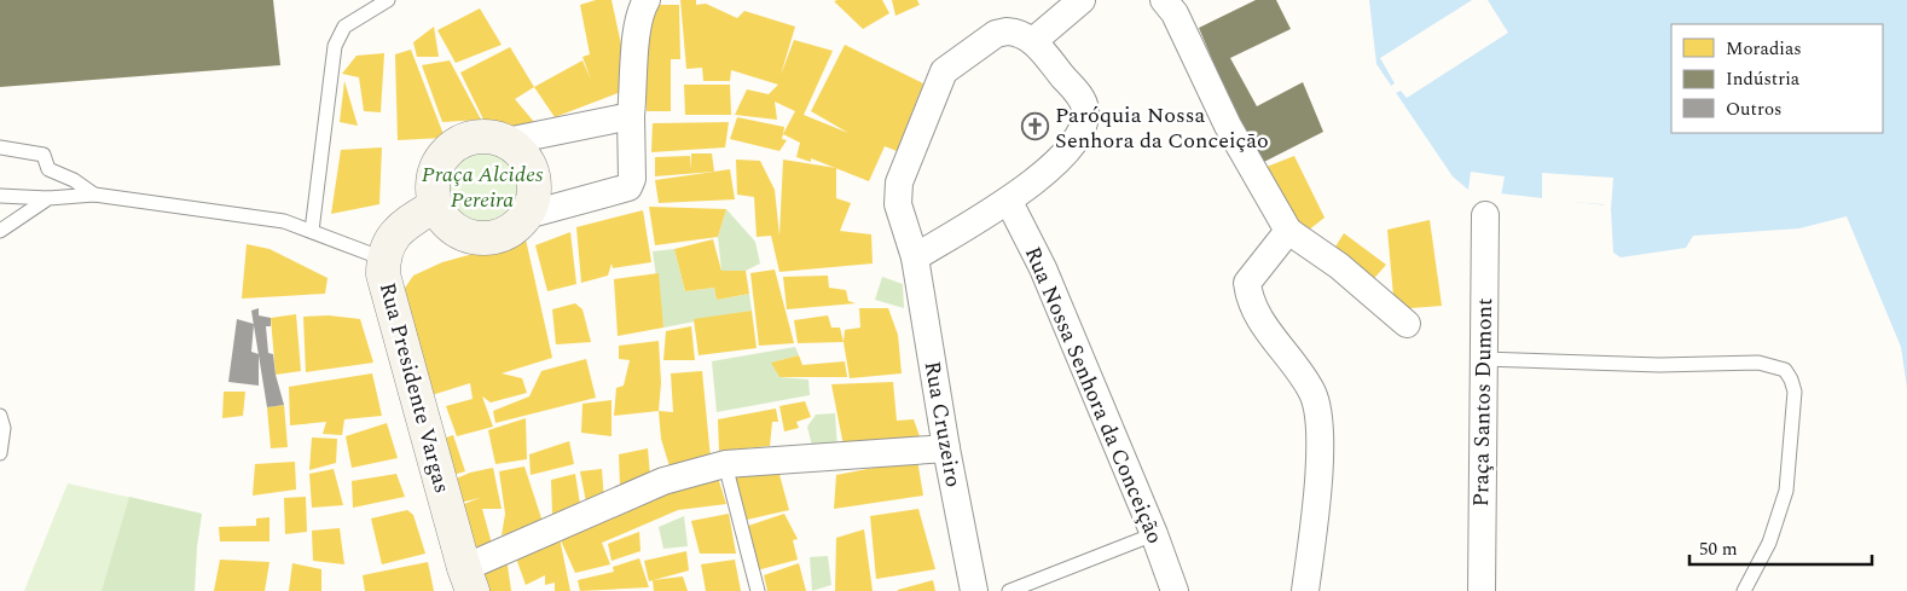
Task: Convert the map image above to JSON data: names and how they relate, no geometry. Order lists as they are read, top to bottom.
{
  "streets": {
    "street": [
      "Rua Presidente Vargas",
      "Rua Nossa Senhora da Conceição",
      "Praça Santos Dumont",
      "Rua Cruzeiro"
    ]
  },
  "parks": ["Praça Alcides Pereira"],
  "places": {
    "church": ["Paróquia Nossa Senhora da Conceição"]
  },
  "legend": ["Moradias", "Indústria", "Outros"],
  "scale_bar": "50 m"
}
